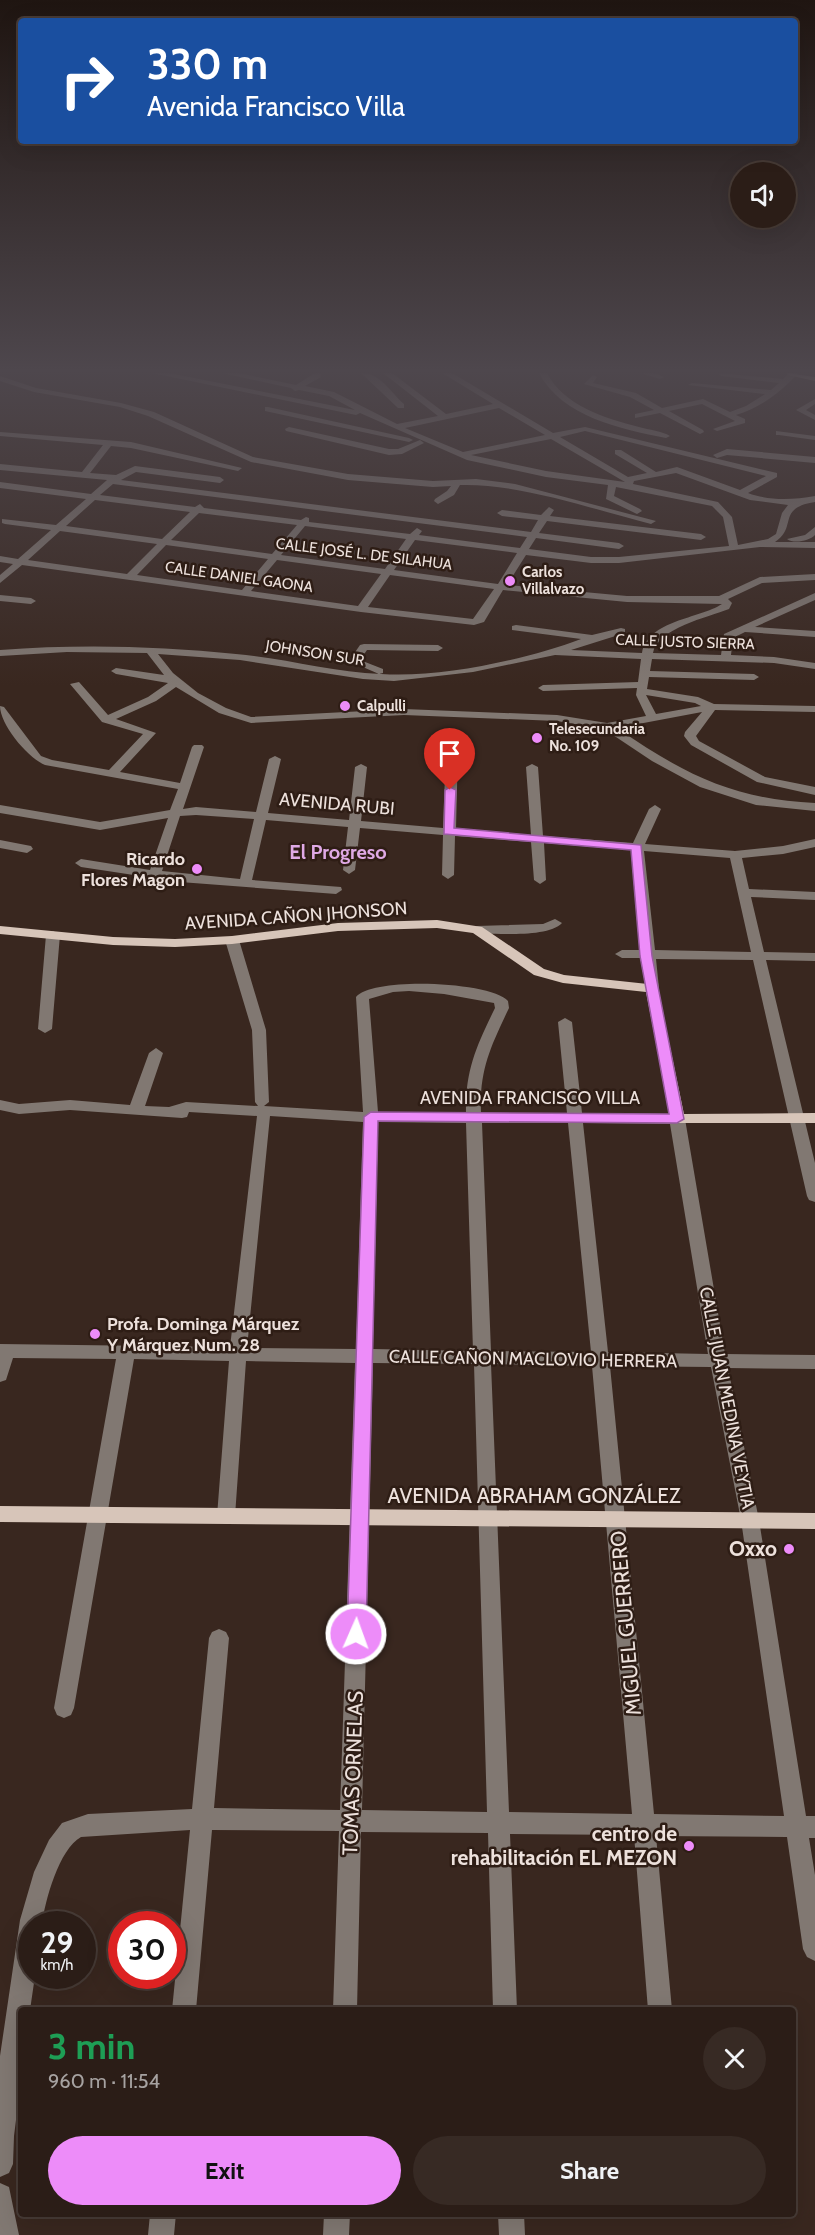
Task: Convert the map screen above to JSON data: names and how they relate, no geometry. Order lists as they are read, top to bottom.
{
  "streets": {
    "main road": [
      "AVENIDA CAÑON JHONSON",
      "AVENIDA FRANCISCO VILLA",
      "CALLE JUAN MEDINA VEYTIA",
      "AVENIDA ABRAHAM GONZÁLEZ"
    ],
    "street": [
      "CALLE JOSÉ L. DE SILAHUA",
      "CALLE DANIEL GAONA",
      "CALLE JUSTO SIERRA",
      "JOHNSON SUR",
      "AVENIDA RUBI",
      "CALLE CAÑON MACLOVIO HERRERA",
      "MIGUEL GUERRERO",
      "TOMAS ORNELAS"
    ]
  },
  "crossings": [
    ["CALLE JOSÉ L. DE SILAHUA", "CALLE DANIEL GAONA"],
    ["CALLE JUSTO SIERRA", "JOHNSON SUR"],
    ["AVENIDA RUBI", "CALLE JUAN MEDINA VEYTIA"],
    ["AVENIDA CAÑON JHONSON", "CALLE JUAN MEDINA VEYTIA"],
    ["AVENIDA FRANCISCO VILLA", "CALLE JUAN MEDINA VEYTIA"],
    ["AVENIDA FRANCISCO VILLA", "MIGUEL GUERRERO"],
    ["AVENIDA FRANCISCO VILLA", "TOMAS ORNELAS"],
    ["CALLE CAÑON MACLOVIO HERRERA", "CALLE JUAN MEDINA VEYTIA"],
    ["CALLE CAÑON MACLOVIO HERRERA", "MIGUEL GUERRERO"],
    ["CALLE CAÑON MACLOVIO HERRERA", "TOMAS ORNELAS"],
    ["CALLE JUAN MEDINA VEYTIA", "AVENIDA ABRAHAM GONZÁLEZ"],
    ["AVENIDA ABRAHAM GONZÁLEZ", "MIGUEL GUERRERO"],
    ["AVENIDA ABRAHAM GONZÁLEZ", "TOMAS ORNELAS"]
  ],
  "districts": ["El Progreso"],
  "places": [
    "Carlos Villalvazo",
    "Calpulli",
    "Telesecundaria No. 109",
    "Ricardo Flores Magon",
    "Profa. Dominga Márquez Y Márquez Num. 28",
    "Oxxo",
    "centro de rehabilitación EL MEZON"
  ],
  "page": {
    "turn": ["330 m", "Avenida Francisco Villa"],
    "speed": "29 km/h",
    "limit": "30",
    "heading": ["3 min", "960 m · 11:54"],
    "buttons": ["Exit", "Share"]
  }
}
